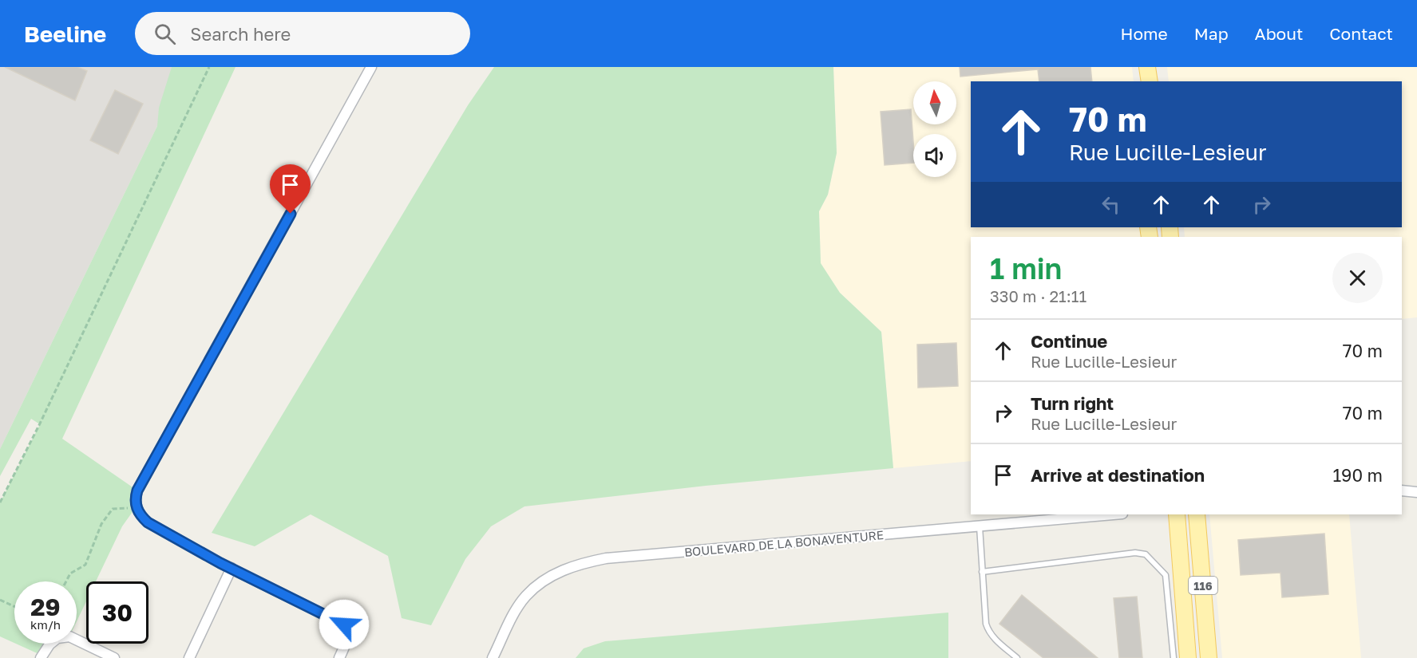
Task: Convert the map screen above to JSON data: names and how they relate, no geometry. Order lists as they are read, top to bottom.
{
  "streets": {
    "main road": ["116"],
    "street": ["BOULEVARD DE LA BONAVENTURE"]
  },
  "north": "top",
  "page": {
    "header": "Beeline",
    "search": "Search here",
    "nav": [
      "Home",
      "Map",
      "About",
      "Contact"
    ],
    "turn": ["70 m", "Rue Lucille-Lesieur"],
    "heading": ["1 min", "330 m · 21:11"],
    "list": [
      {
        "name": "Continue",
        "note": "Rue Lucille-Lesieur",
        "value": "70 m"
      },
      {
        "name": "Turn right",
        "note": "Rue Lucille-Lesieur",
        "value": "70 m"
      },
      {
        "name": "Arrive at destination",
        "value": "190 m"
      }
    ],
    "speed": "29 km/h",
    "limit": "30"
  }
}
